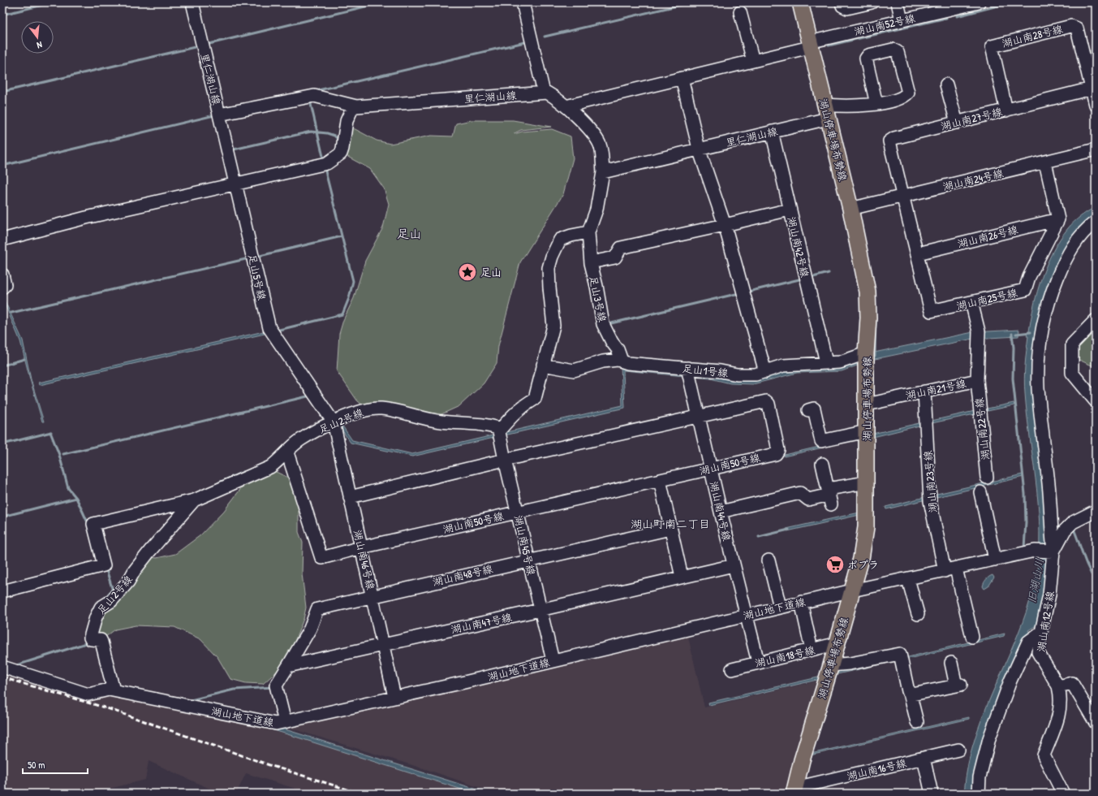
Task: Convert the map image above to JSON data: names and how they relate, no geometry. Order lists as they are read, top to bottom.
{
  "streets": {
    "main road": ["湖山停車場布勢線"],
    "street": [
      "湖山南52号線",
      "湖山南28号線",
      "里仁湖山線",
      "湖山南27号線",
      "湖山南24号線",
      "湖山南26号線",
      "湖山南42号線",
      "足山5号線",
      "足山3号線",
      "湖山南25号線",
      "足山1号線",
      "湖山南21号線",
      "足山2号線",
      "湖山南22号線",
      "湖山南50号線",
      "湖山南23号線",
      "湖山南44号線",
      "湖山南45号線",
      "湖山南46号線",
      "湖山南48号線",
      "湖山地下道線",
      "湖山南12号線",
      "湖山南47号線",
      "湖山南18号線",
      "湖山南16号線"
    ]
  },
  "crossings": [
    ["湖山南52号線", "湖山停車場布勢線"],
    ["湖山南28号線", "湖山南27号線"],
    ["里仁湖山線", "湖山停車場布勢線"],
    ["里仁湖山線", "湖山南42号線"],
    ["里仁湖山線", "足山5号線"],
    ["湖山南27号線", "湖山南24号線"],
    ["湖山南27号線", "湖山南25号線"],
    ["湖山停車場布勢線", "湖山南24号線"],
    ["湖山停車場布勢線", "足山1号線"],
    ["湖山停車場布勢線", "湖山南21号線"],
    ["湖山停車場布勢線", "湖山地下道線"],
    ["湖山停車場布勢線", "湖山南18号線"],
    ["湖山停車場布勢線", "湖山南16号線"],
    ["湖山南24号線", "湖山南25号線"],
    ["湖山南26号線", "湖山南25号線"],
    ["湖山南42号線", "足山1号線"],
    ["足山5号線", "足山2号線"],
    ["足山5号線", "湖山南46号線"],
    ["足山3号線", "足山1号線"],
    ["湖山南25号線", "湖山南21号線"],
    ["足山1号線", "湖山南44号線"],
    ["湖山南21号線", "湖山南22号線"],
    ["湖山南21号線", "湖山南23号線"],
    ["足山2号線", "湖山南50号線"],
    ["足山2号線", "湖山南45号線"],
    ["足山2号線", "湖山南46号線"],
    ["足山2号線", "湖山地下道線"],
    ["湖山南50号線", "湖山南44号線"],
    ["湖山南50号線", "湖山南45号線"],
    ["湖山南50号線", "湖山南46号線"],
    ["湖山南23号線", "湖山地下道線"],
    ["湖山南44号線", "湖山地下道線"],
    ["湖山南44号線", "湖山南47号線"],
    ["湖山南44号線", "湖山南18号線"],
    ["湖山南45号線", "湖山南48号線"],
    ["湖山南45号線", "湖山地下道線"],
    ["湖山南45号線", "湖山南47号線"],
    ["湖山南46号線", "湖山南48号線"],
    ["湖山南46号線", "湖山地下道線"],
    ["湖山南46号線", "湖山南47号線"],
    ["湖山南48号線", "湖山南47号線"],
    ["湖山地下道線", "湖山南12号線"]
  ],
  "districts": ["足山", "湖山町南二丁目"],
  "water": ["旧湖山川"],
  "places": {
    "place": ["足山"],
    "supermarket": ["ポプラ"]
  },
  "scale_bar": "50 m",
  "north": "bottom"
}
